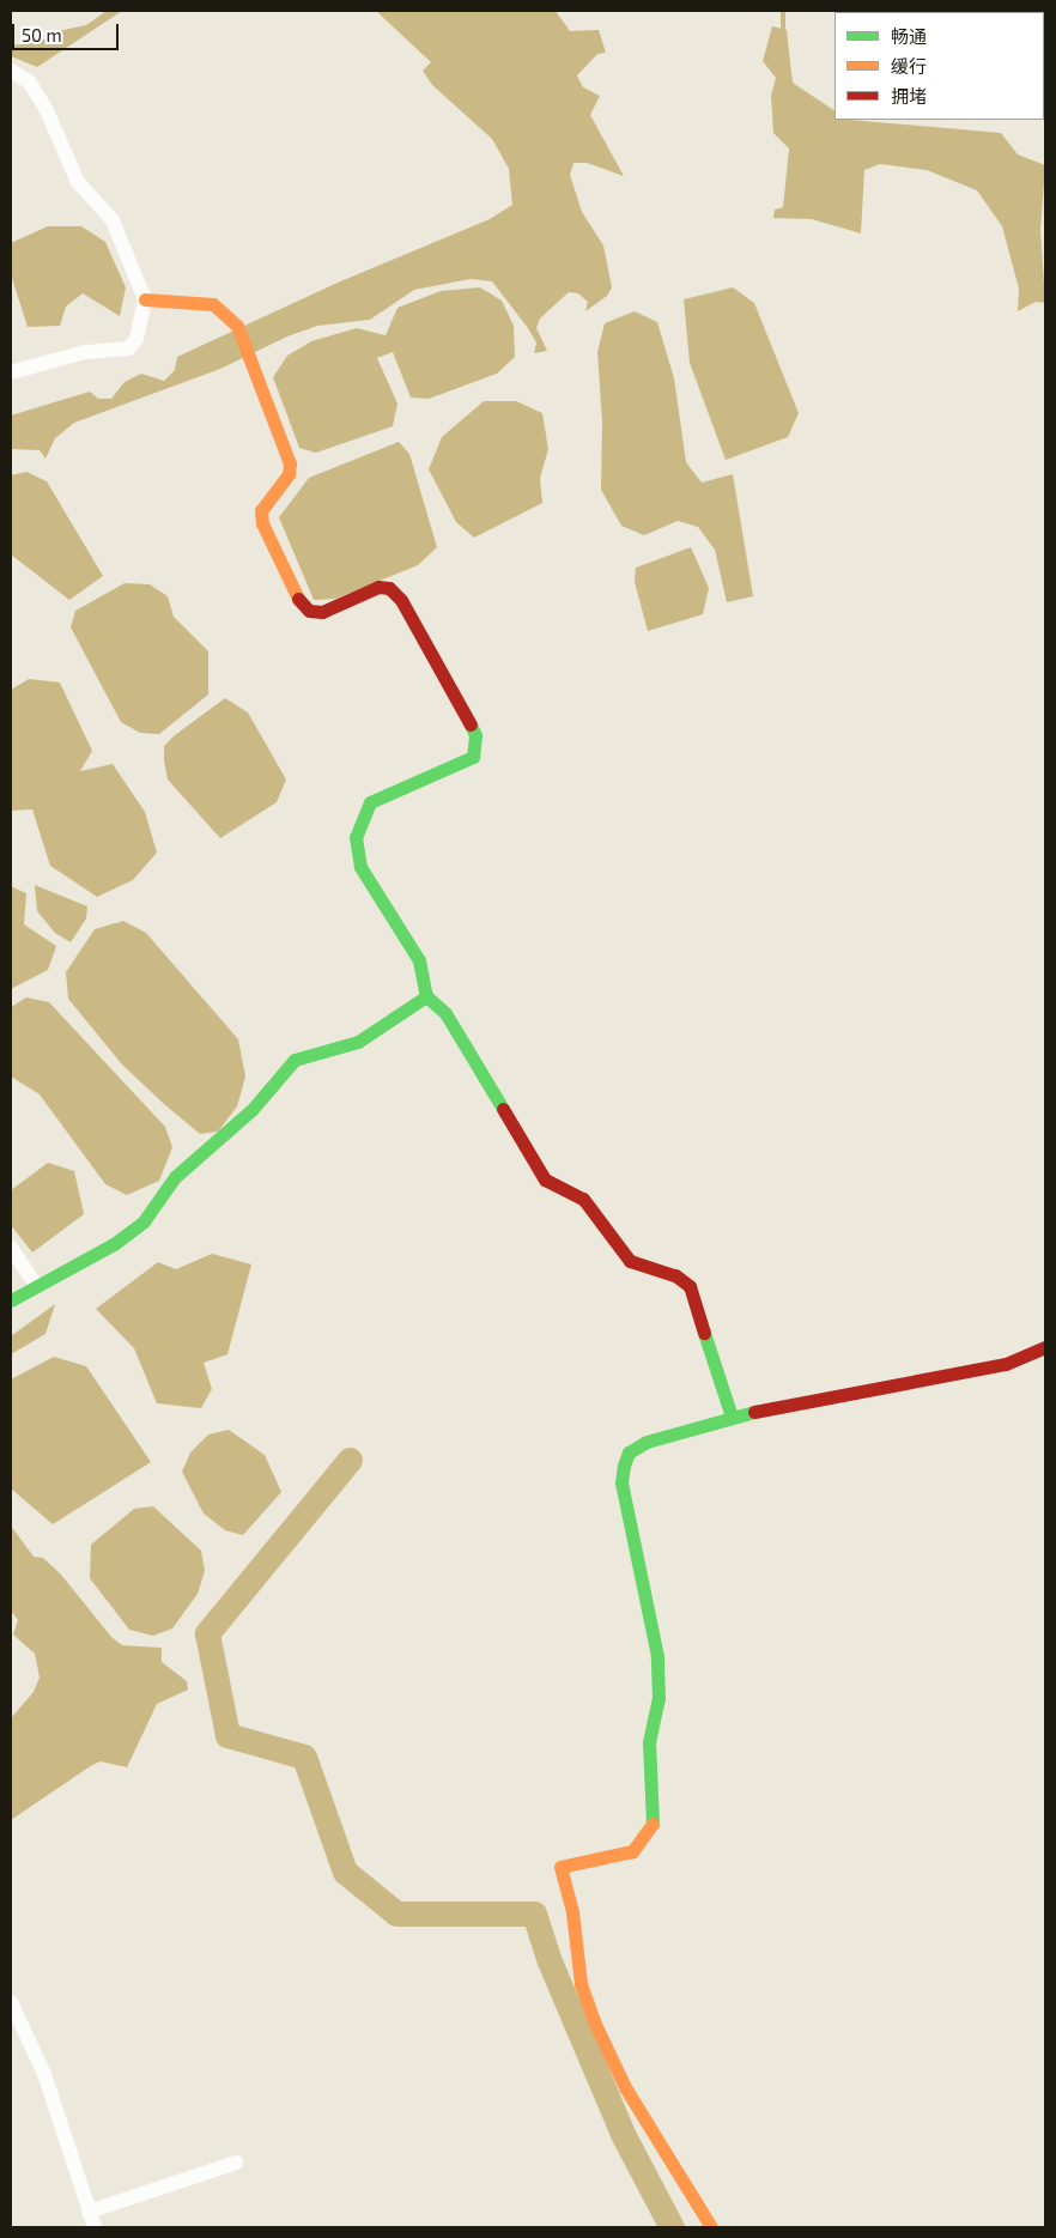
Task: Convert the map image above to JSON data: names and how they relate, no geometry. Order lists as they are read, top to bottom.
{
  "legend": ["畅通", "缓行", "拥堵"],
  "scale_bar": "50 m"
}
